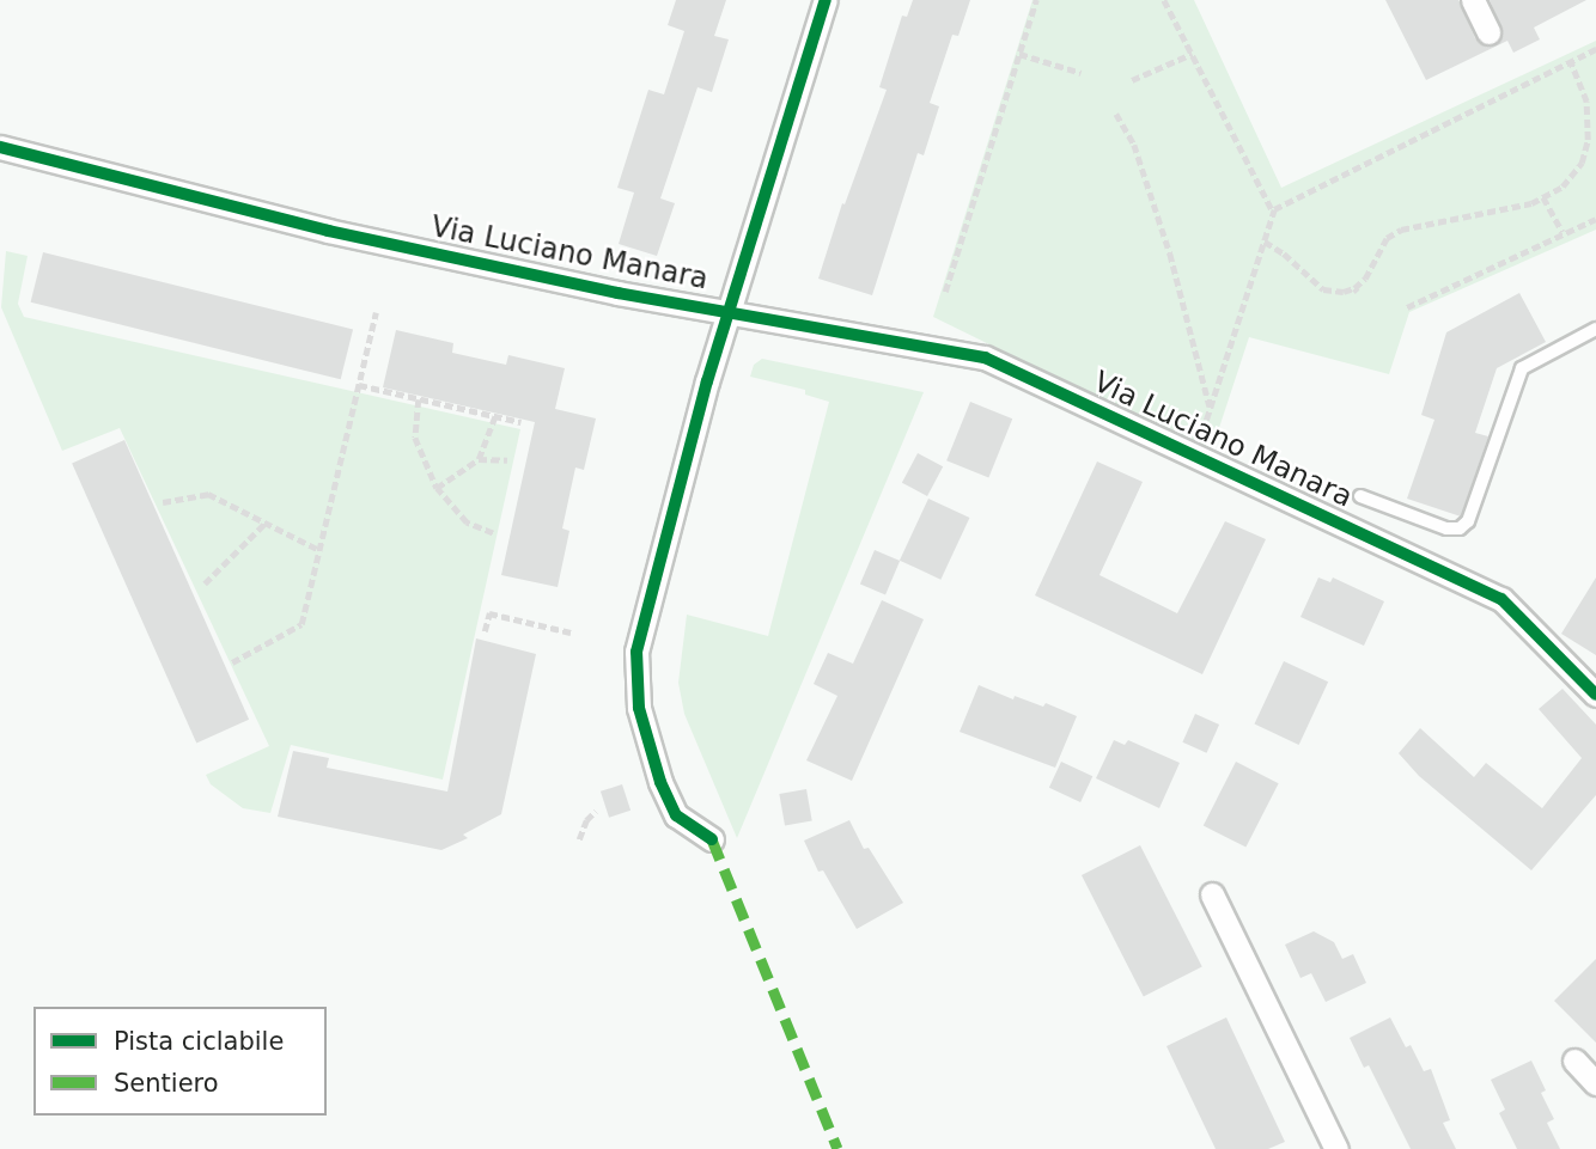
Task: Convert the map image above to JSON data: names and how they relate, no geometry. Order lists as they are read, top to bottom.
{
  "streets": {
    "street": ["Via Luciano Manara"]
  },
  "legend": ["Pista ciclabile", "Sentiero"]
}
